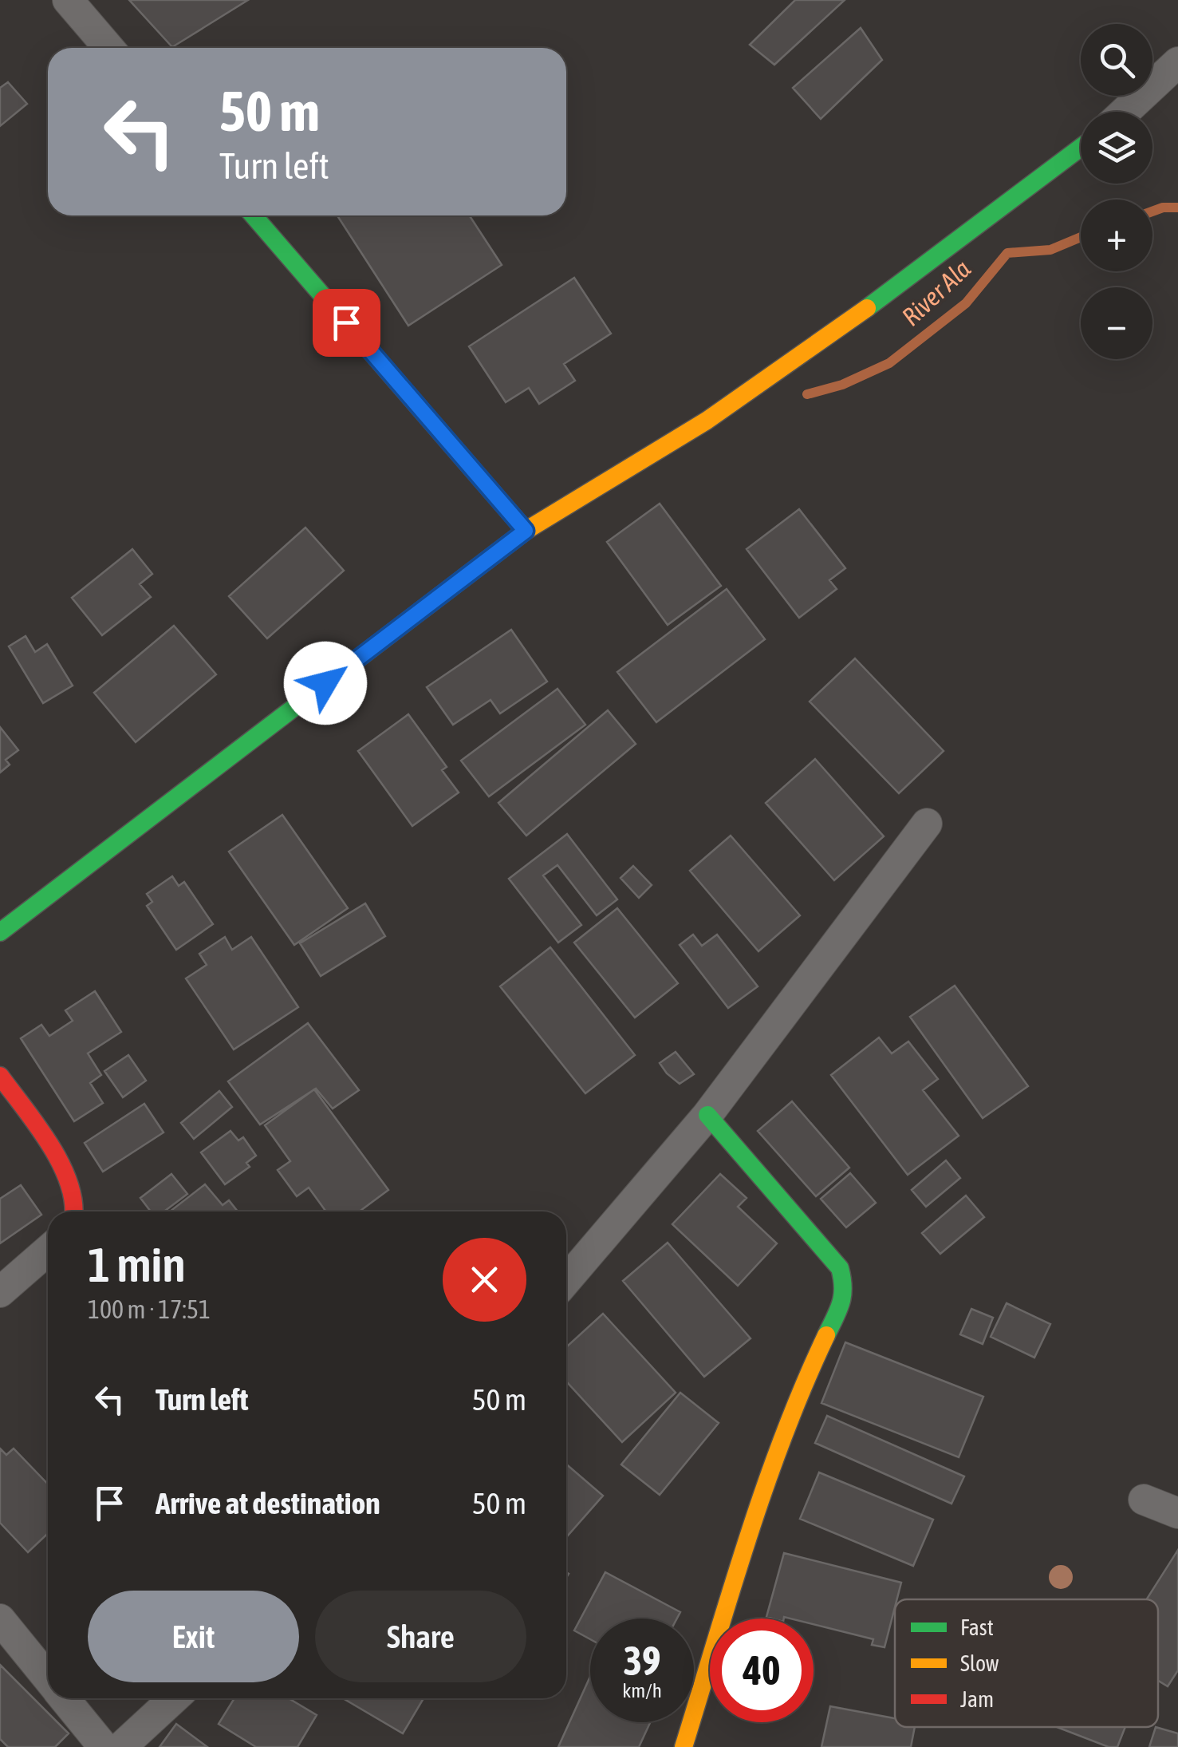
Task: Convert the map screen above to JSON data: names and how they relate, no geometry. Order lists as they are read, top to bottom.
{
  "water": ["River Ala"],
  "legend": ["Fast", "Slow", "Jam"],
  "page": {
    "map_buttons": ["+", "−"],
    "turn": ["50 m", "Turn left"],
    "heading": ["1 min", "100 m · 17:51"],
    "list": [
      {
        "name": "Turn left",
        "value": "50 m"
      },
      {
        "name": "Arrive at destination",
        "value": "50 m"
      }
    ],
    "buttons": ["Exit", "Share"],
    "speed": "39 km/h",
    "limit": "40"
  }
}
